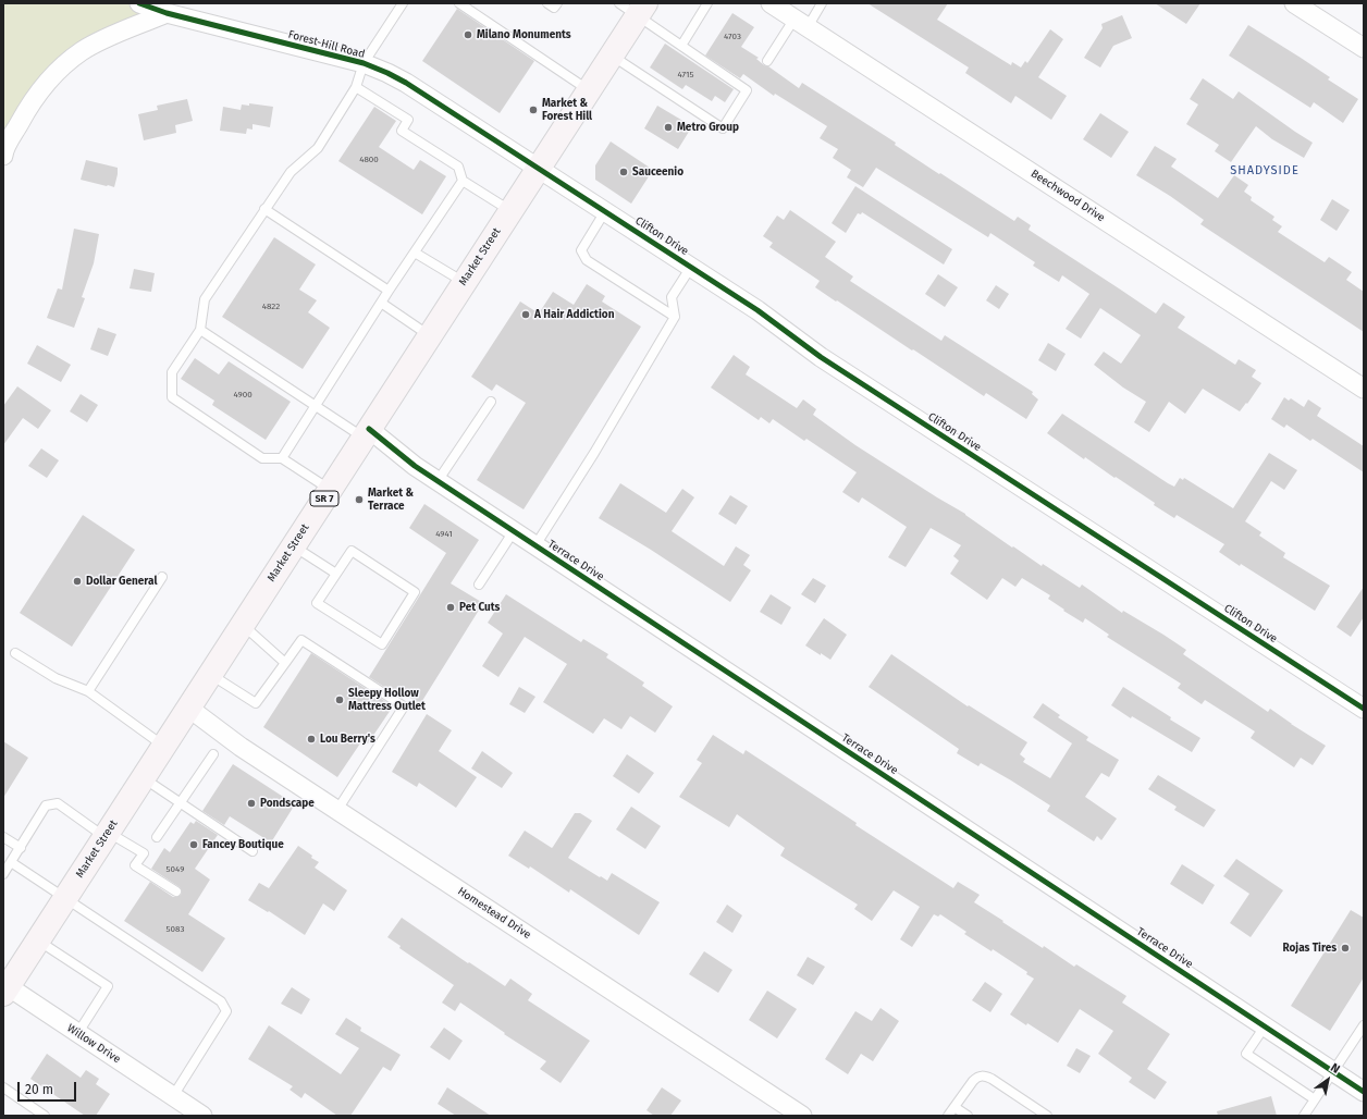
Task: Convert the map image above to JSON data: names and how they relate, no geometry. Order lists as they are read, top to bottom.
{
  "streets": {
    "main road": ["Market Street", "SR 7"],
    "street": [
      "Forest-Hill Road",
      "Beechwood Drive",
      "Clifton Drive",
      "Terrace Drive",
      "Homestead Drive",
      "Willow Drive"
    ]
  },
  "crossings": [
    ["Forest-Hill Road", "Clifton Drive"],
    ["Forest-Hill Road", "Market Street"],
    ["Clifton Drive", "Market Street"],
    ["Market Street", "Terrace Drive"],
    ["Market Street", "Homestead Drive"],
    ["Market Street", "Willow Drive"]
  ],
  "districts": ["SHADYSIDE"],
  "places": [
    "Milano Monuments",
    "Market & Forest Hill",
    "Metro Group",
    "Sauceenio",
    "A Hair Addiction",
    "Market & Terrace",
    "Dollar General",
    "Pet Cuts",
    "Sleepy Hollow Mattress Outlet",
    "Lou Berry's",
    "Pondscape",
    "Fancey Boutique",
    "Rojas Tires"
  ],
  "house_numbers": [
    "4703",
    "4715",
    "4800",
    "4822",
    "4900",
    "4941",
    "5049",
    "5083"
  ],
  "scale_bar": "20 m",
  "north": "top right"
}
